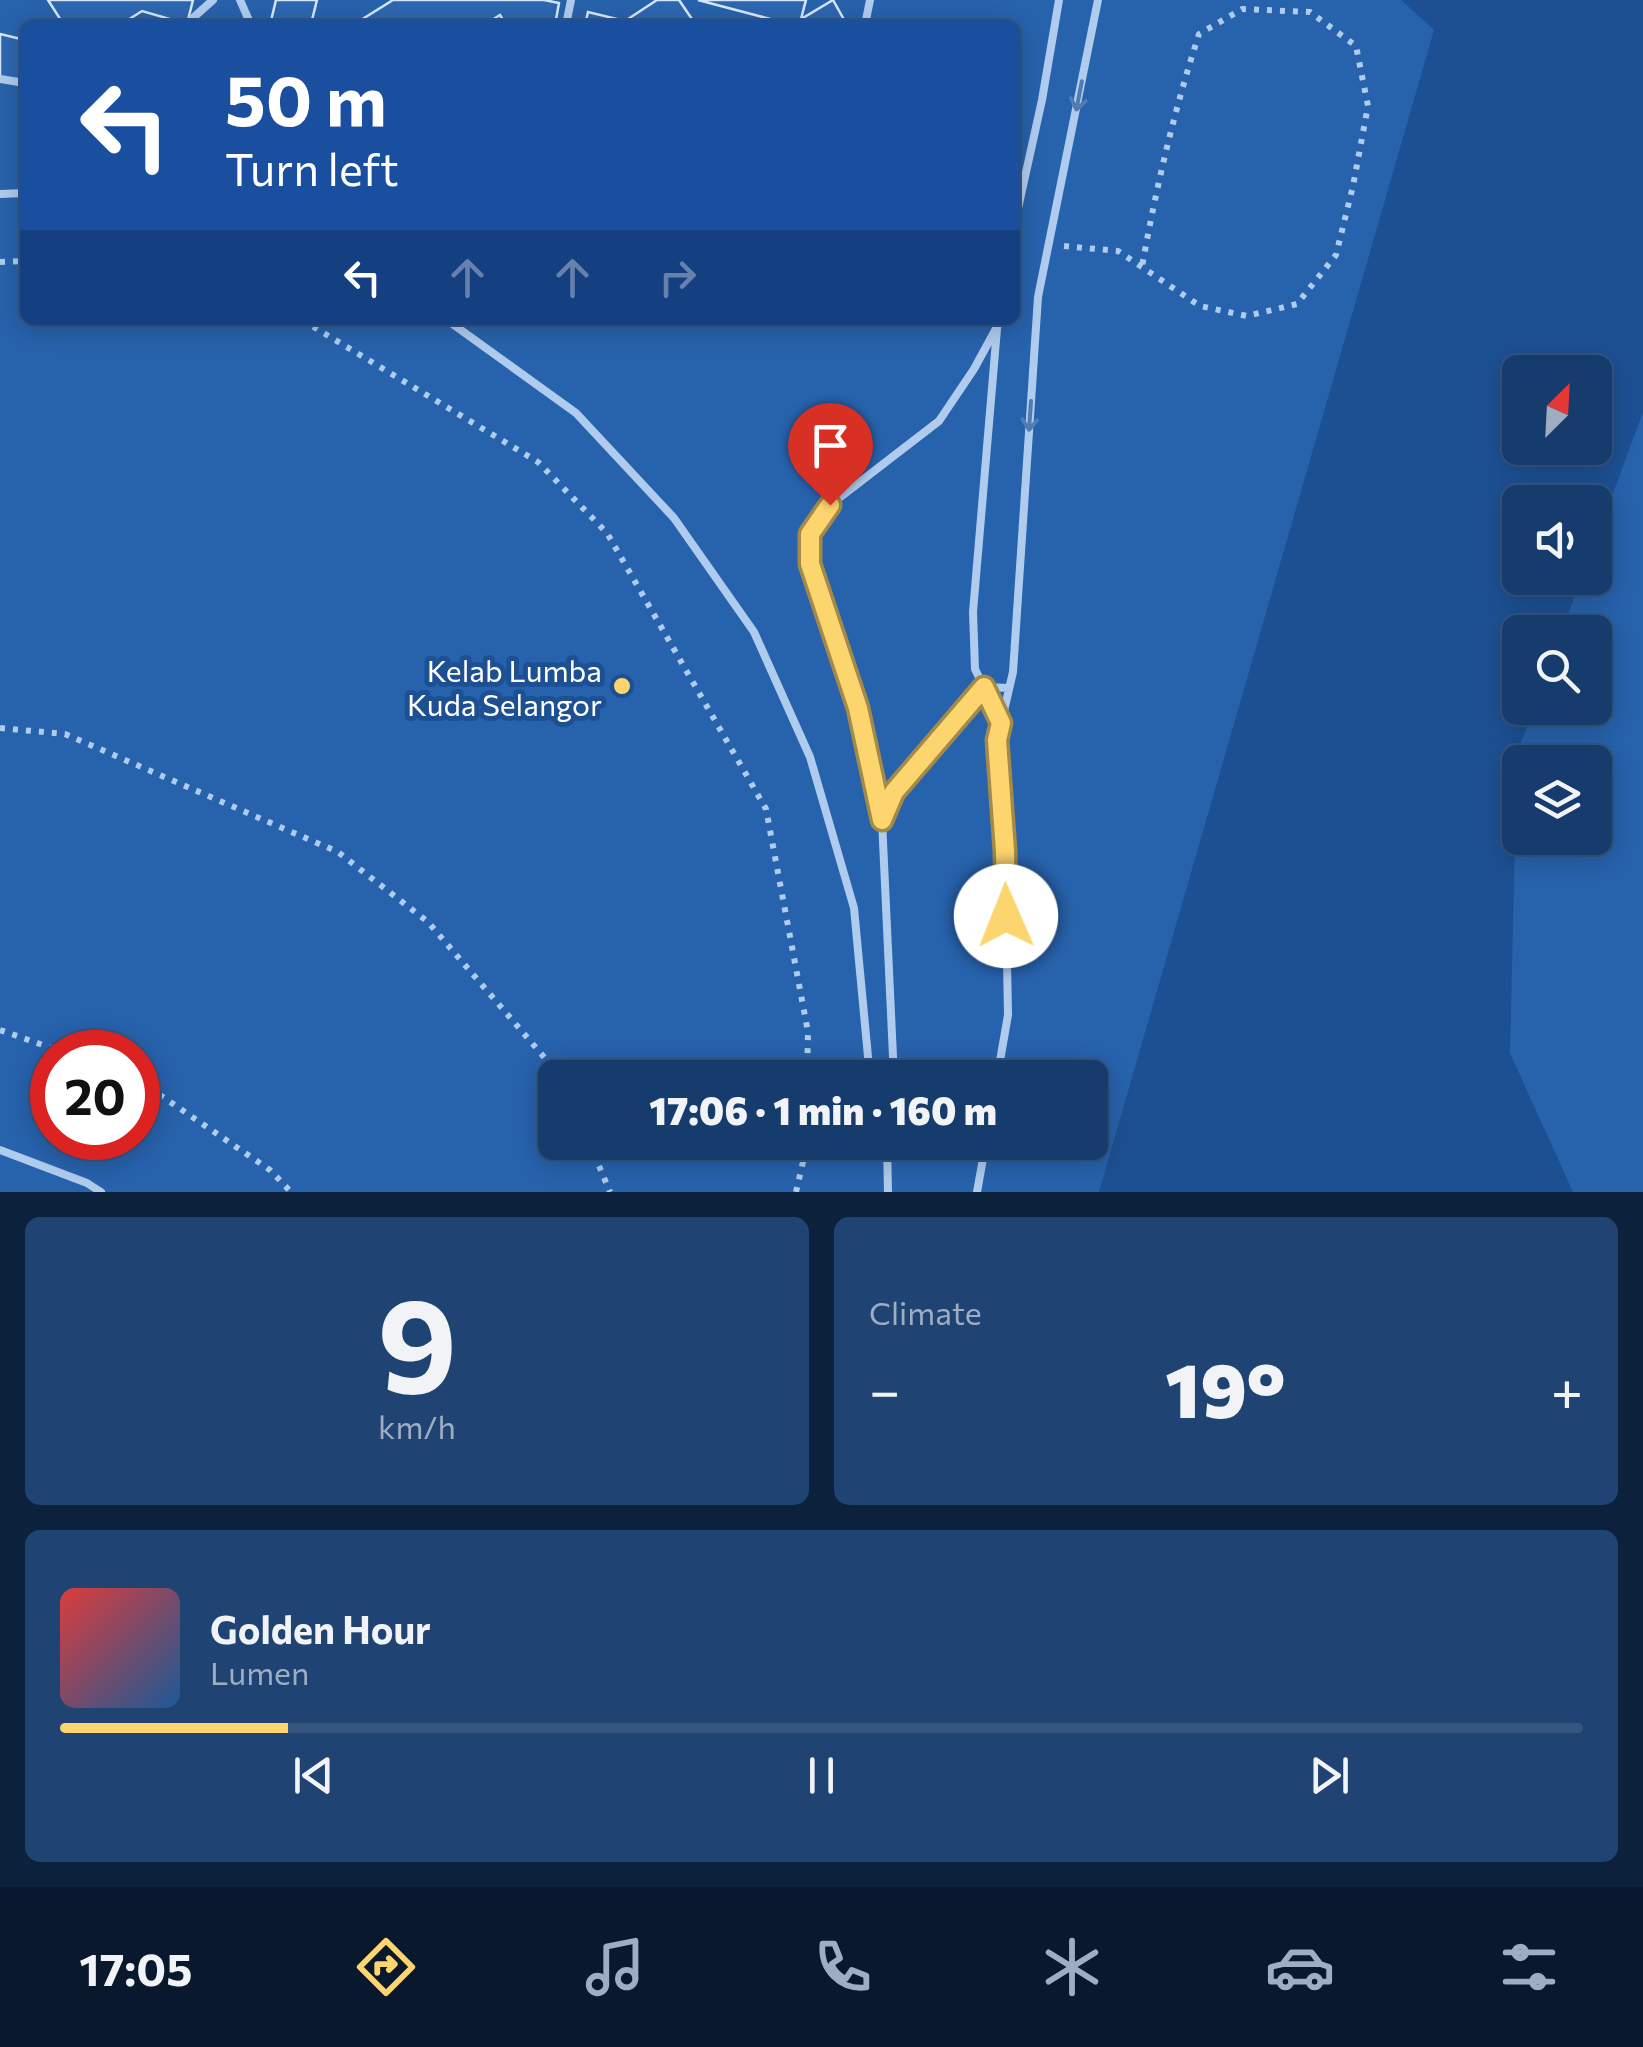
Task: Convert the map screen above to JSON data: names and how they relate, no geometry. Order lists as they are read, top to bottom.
{
  "places": ["Kelab Lumba Kuda Selangor"],
  "north": "top right",
  "page": {
    "turn": ["50 m", "Turn left"],
    "limit": "20",
    "trip": "17:06 · 1 min · 160 m",
    "tile": [
      ["9", "km/h"],
      "Climate"
    ],
    "heat": ["−", "19°", "+"],
    "song": ["Golden Hour", "Lumen"],
    "tabs": "17:05"
  }
}
